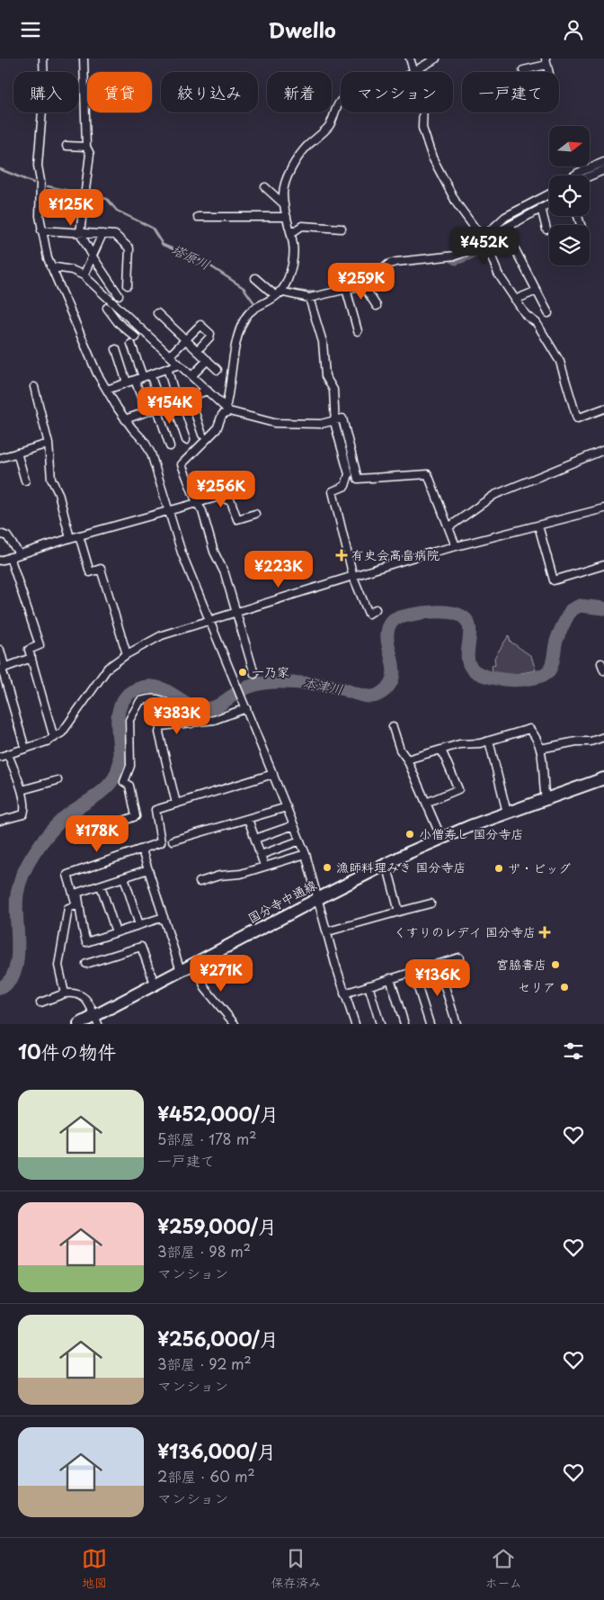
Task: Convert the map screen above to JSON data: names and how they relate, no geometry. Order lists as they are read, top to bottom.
{
  "streets": {
    "main road": ["国分寺中通線"]
  },
  "water": ["塔原川", "本津川"],
  "places": {
    "health": ["有史会高畠病院", "くすりのレデイ 国分寺店"],
    "other": [
      "一乃家",
      "小僧寿し 国分寺店",
      "漁師料理みき 国分寺店",
      "ザ・ビッグ",
      "宮脇書店",
      "セリア"
    ]
  },
  "north": "right",
  "page": {
    "header": "Dwello",
    "chip": [
      "購入",
      "賃貸",
      "絞り込み",
      "新着",
      "マンション",
      "一戸建て"
    ],
    "price": [
      "¥125K",
      "¥452K",
      "¥259K",
      "¥154K",
      "¥256K",
      "¥223K",
      "¥383K",
      "¥178K",
      "¥271K",
      "¥136K"
    ],
    "heading": "10件の物件",
    "list": [
      {
        "name": "¥452,000/月",
        "note": "5部屋 · 178 m² · 一戸建て"
      },
      {
        "name": "¥259,000/月",
        "note": "3部屋 · 98 m² · マンション"
      },
      {
        "name": "¥256,000/月",
        "note": "3部屋 · 92 m² · マンション"
      },
      {
        "name": "¥136,000/月",
        "note": "2部屋 · 60 m² · マンション"
      }
    ],
    "tabs": ["地図", "保存済み", "ホーム"]
  }
}
